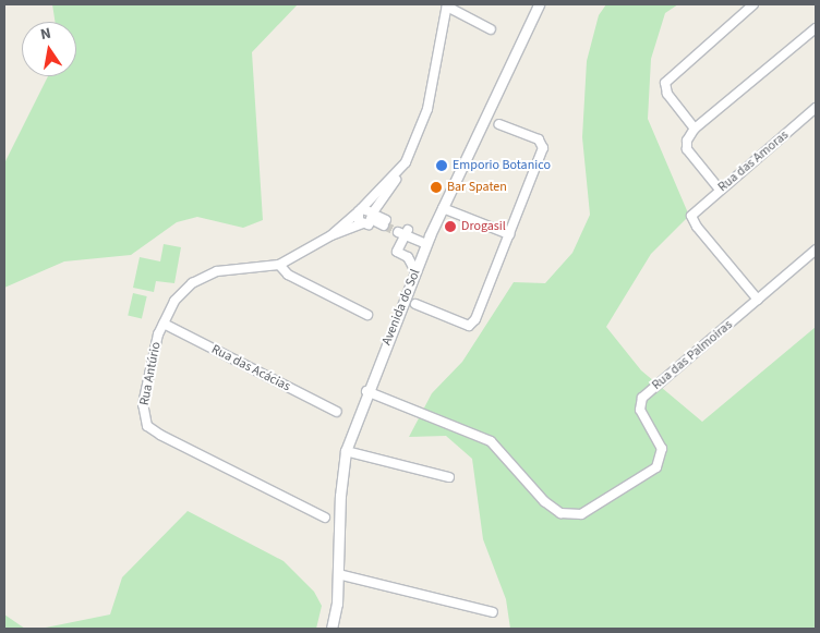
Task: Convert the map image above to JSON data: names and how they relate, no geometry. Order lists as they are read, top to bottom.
{
  "streets": {
    "street": [
      "Rua das Amoras",
      "Avenida do Sol",
      "Rua das Palmoiras",
      "Rua das Acácias",
      "Rua Antúrio"
    ]
  },
  "crossings": [
    ["Rua das Amoras", "Rua das Palmoiras"],
    ["Avenida do Sol", "Rua das Palmoiras"],
    ["Rua das Acácias", "Rua Antúrio"]
  ],
  "places": ["Emporio Botanico", "Bar Spaten", "Drogasil"],
  "north": "top"
}
